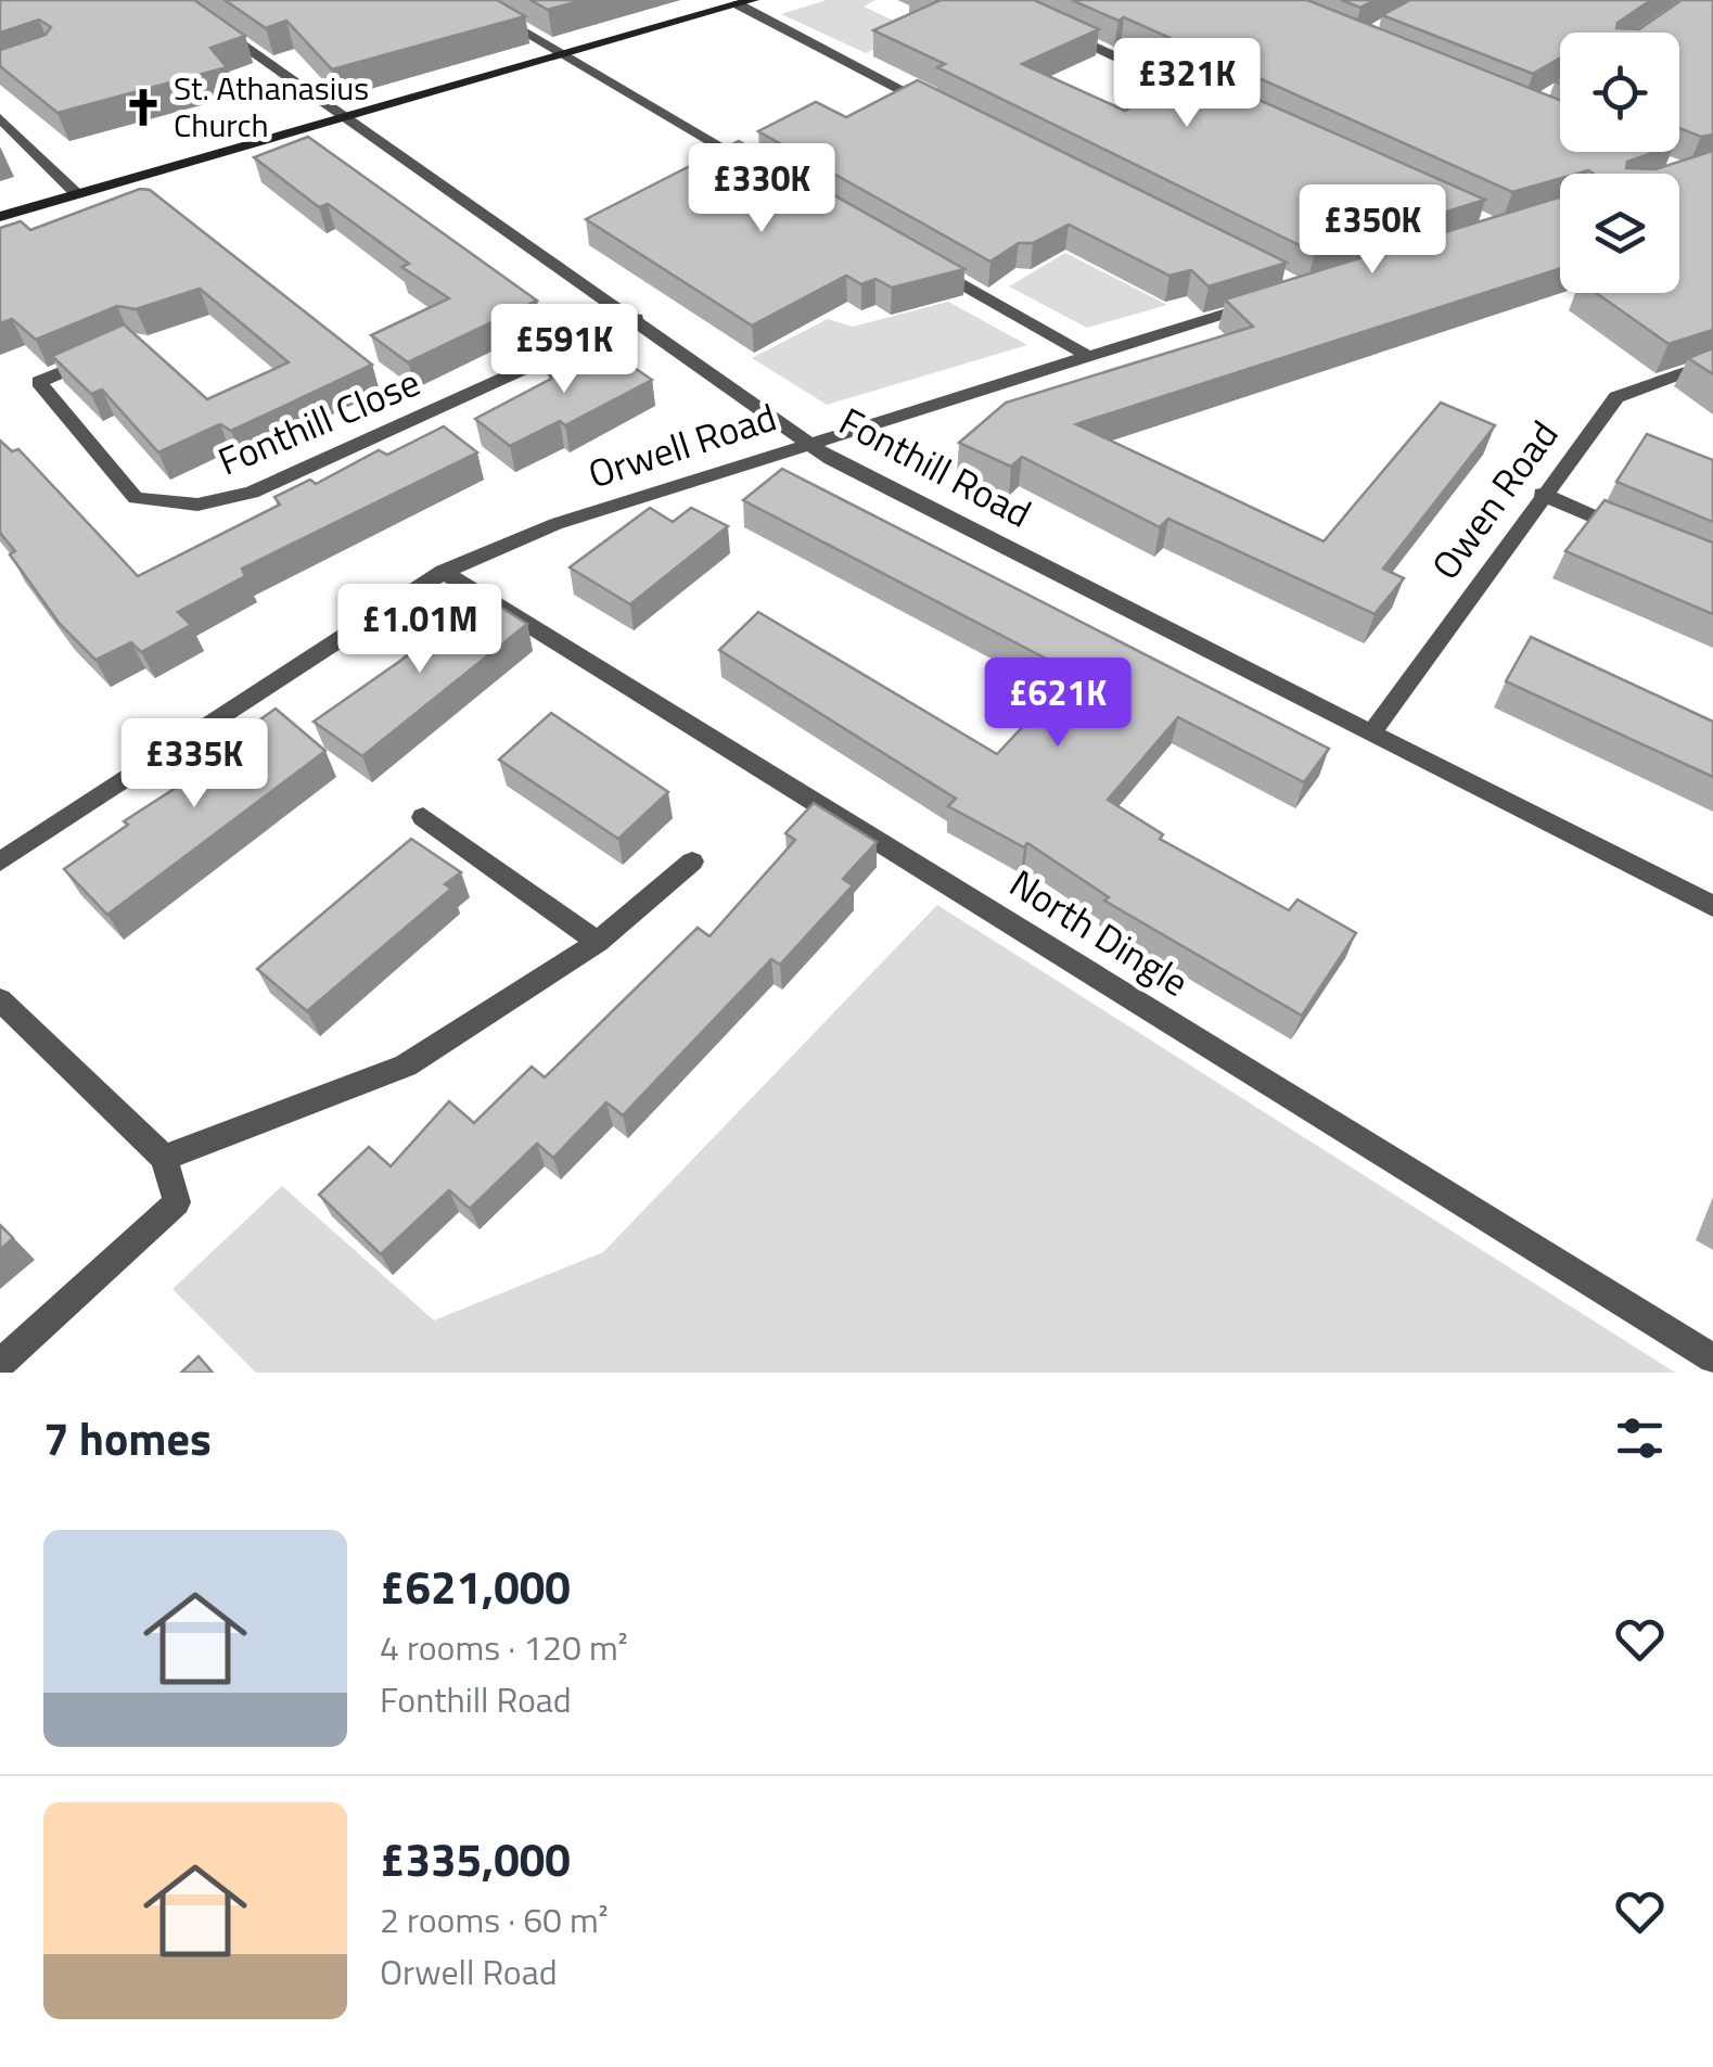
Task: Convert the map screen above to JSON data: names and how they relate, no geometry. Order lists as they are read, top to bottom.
{
  "streets": {
    "street": [
      "Fonthill Close",
      "Orwell Road",
      "Fonthill Road",
      "Owen Road",
      "North Dingle"
    ]
  },
  "crossings": [
    ["Fonthill Close", "Fonthill Road"],
    ["Orwell Road", "Fonthill Road"],
    ["Orwell Road", "North Dingle"],
    ["Fonthill Road", "Owen Road"]
  ],
  "places": {
    "church": ["St. Athanasius Church"]
  },
  "page": {
    "price": [
      "£321K",
      "£330K",
      "£350K",
      "£591K",
      "£1.01M",
      "£621K",
      "£335K"
    ],
    "heading": "7 homes",
    "list": [
      {
        "name": "£621,000",
        "note": "4 rooms · 120 m² · Fonthill Road"
      },
      {
        "name": "£335,000",
        "note": "2 rooms · 60 m² · Orwell Road"
      }
    ]
  }
}
